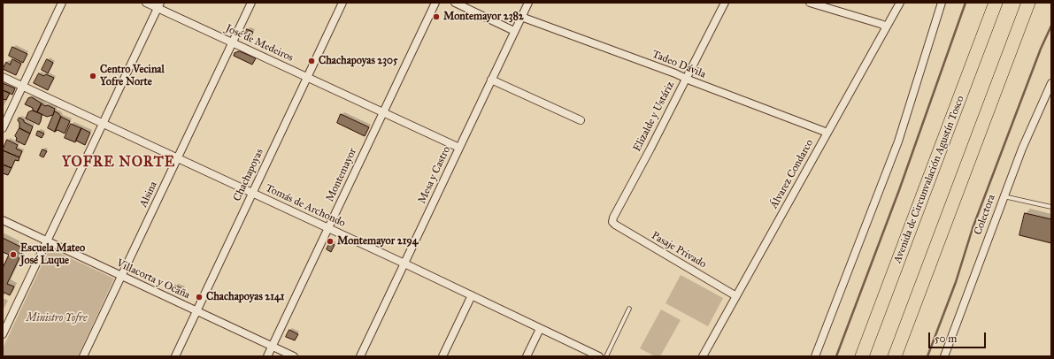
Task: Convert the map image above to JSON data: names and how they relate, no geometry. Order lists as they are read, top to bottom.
{
  "streets": {
    "highway": ["Avenida de Circunvalación Agustín Tosco"],
    "street": [
      "José de Medeiros",
      "Tadeo Dávila",
      "Elizalde y Ustáriz",
      "Álvarez Condarco",
      "Chachapoyas",
      "Montemayor",
      "Mesa y Castro",
      "Alsina",
      "Tomás de Archondo",
      "Colectora",
      "Pasaje Privado",
      "Villacorta y Ocaña"
    ]
  },
  "crossings": [
    ["José de Medeiros", "Chachapoyas"],
    ["José de Medeiros", "Montemayor"],
    ["José de Medeiros", "Mesa y Castro"],
    ["José de Medeiros", "Alsina"],
    ["Tadeo Dávila", "Elizalde y Ustáriz"],
    ["Tadeo Dávila", "Álvarez Condarco"],
    ["Tadeo Dávila", "Mesa y Castro"],
    ["Elizalde y Ustáriz", "Pasaje Privado"],
    ["Álvarez Condarco", "Pasaje Privado"],
    ["Chachapoyas", "Tomás de Archondo"],
    ["Chachapoyas", "Villacorta y Ocaña"],
    ["Montemayor", "Tomás de Archondo"],
    ["Montemayor", "Villacorta y Ocaña"],
    ["Mesa y Castro", "Tomás de Archondo"],
    ["Alsina", "Tomás de Archondo"],
    ["Alsina", "Villacorta y Ocaña"]
  ],
  "districts": ["YOFRE NORTE"],
  "parks": ["Ministro Yofre"],
  "places": [
    "Montemayor 2382",
    "Chachapoyas 2305",
    "Centro Vecinal Yofre Norte",
    "Montemayor 2194",
    "Escuela Mateo José Luque",
    "Chachapoyas 2141"
  ],
  "scale_bar": "50 m"
}
